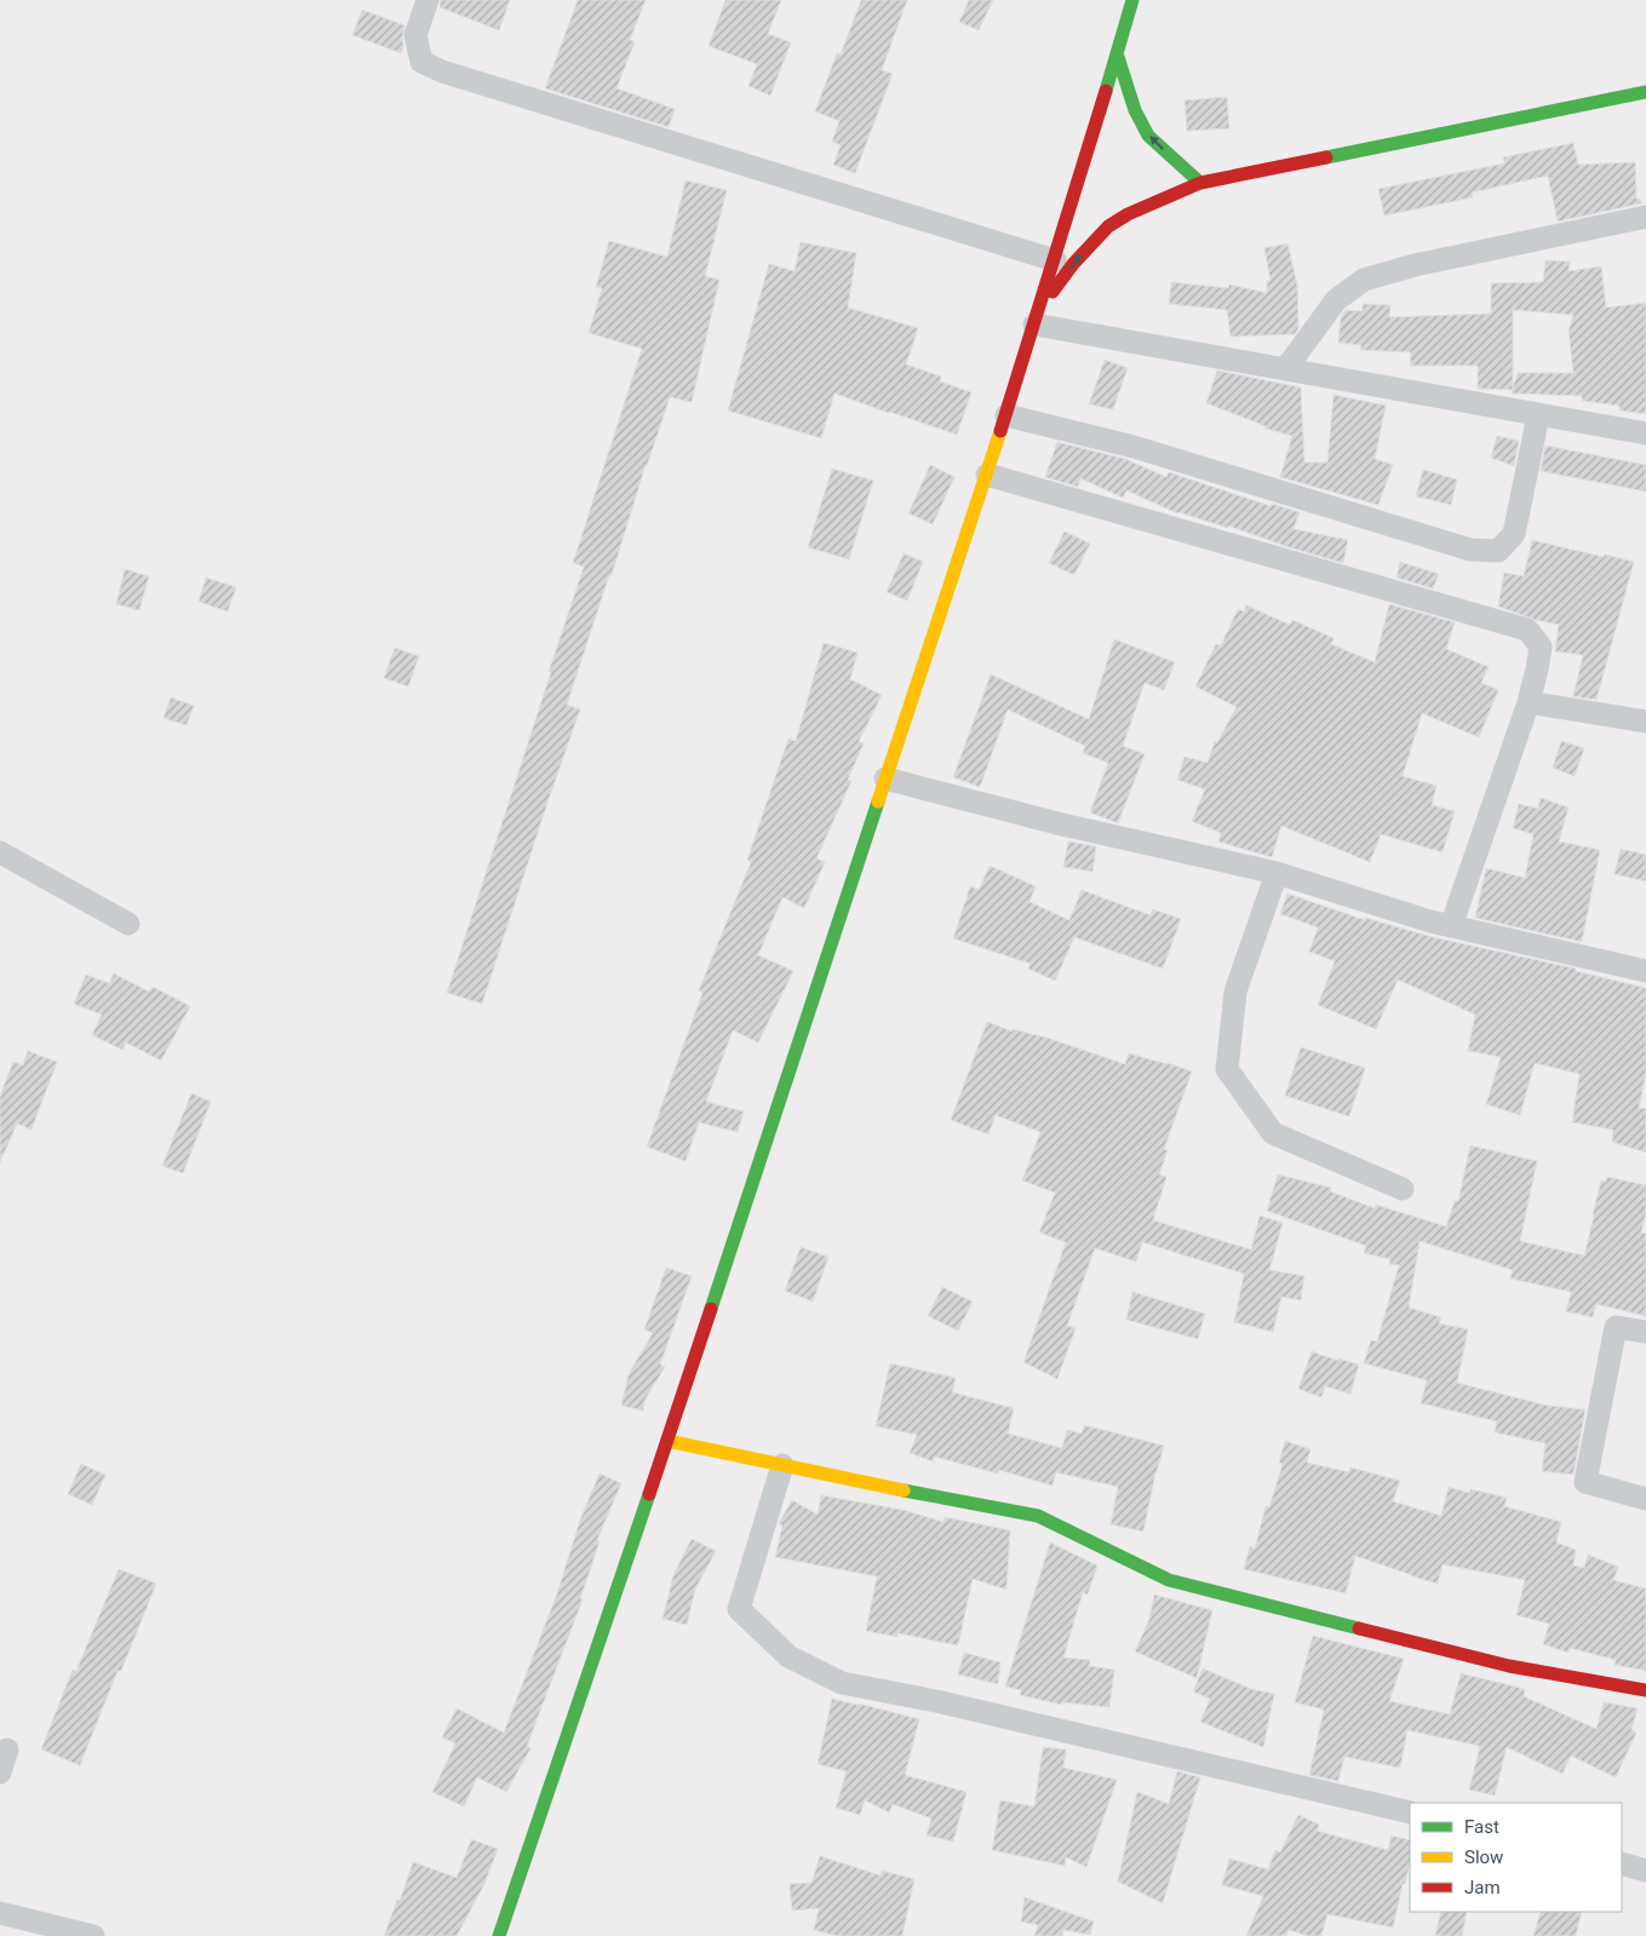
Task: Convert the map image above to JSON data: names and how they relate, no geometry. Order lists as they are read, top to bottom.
{
  "legend": ["Fast", "Slow", "Jam"]
}
